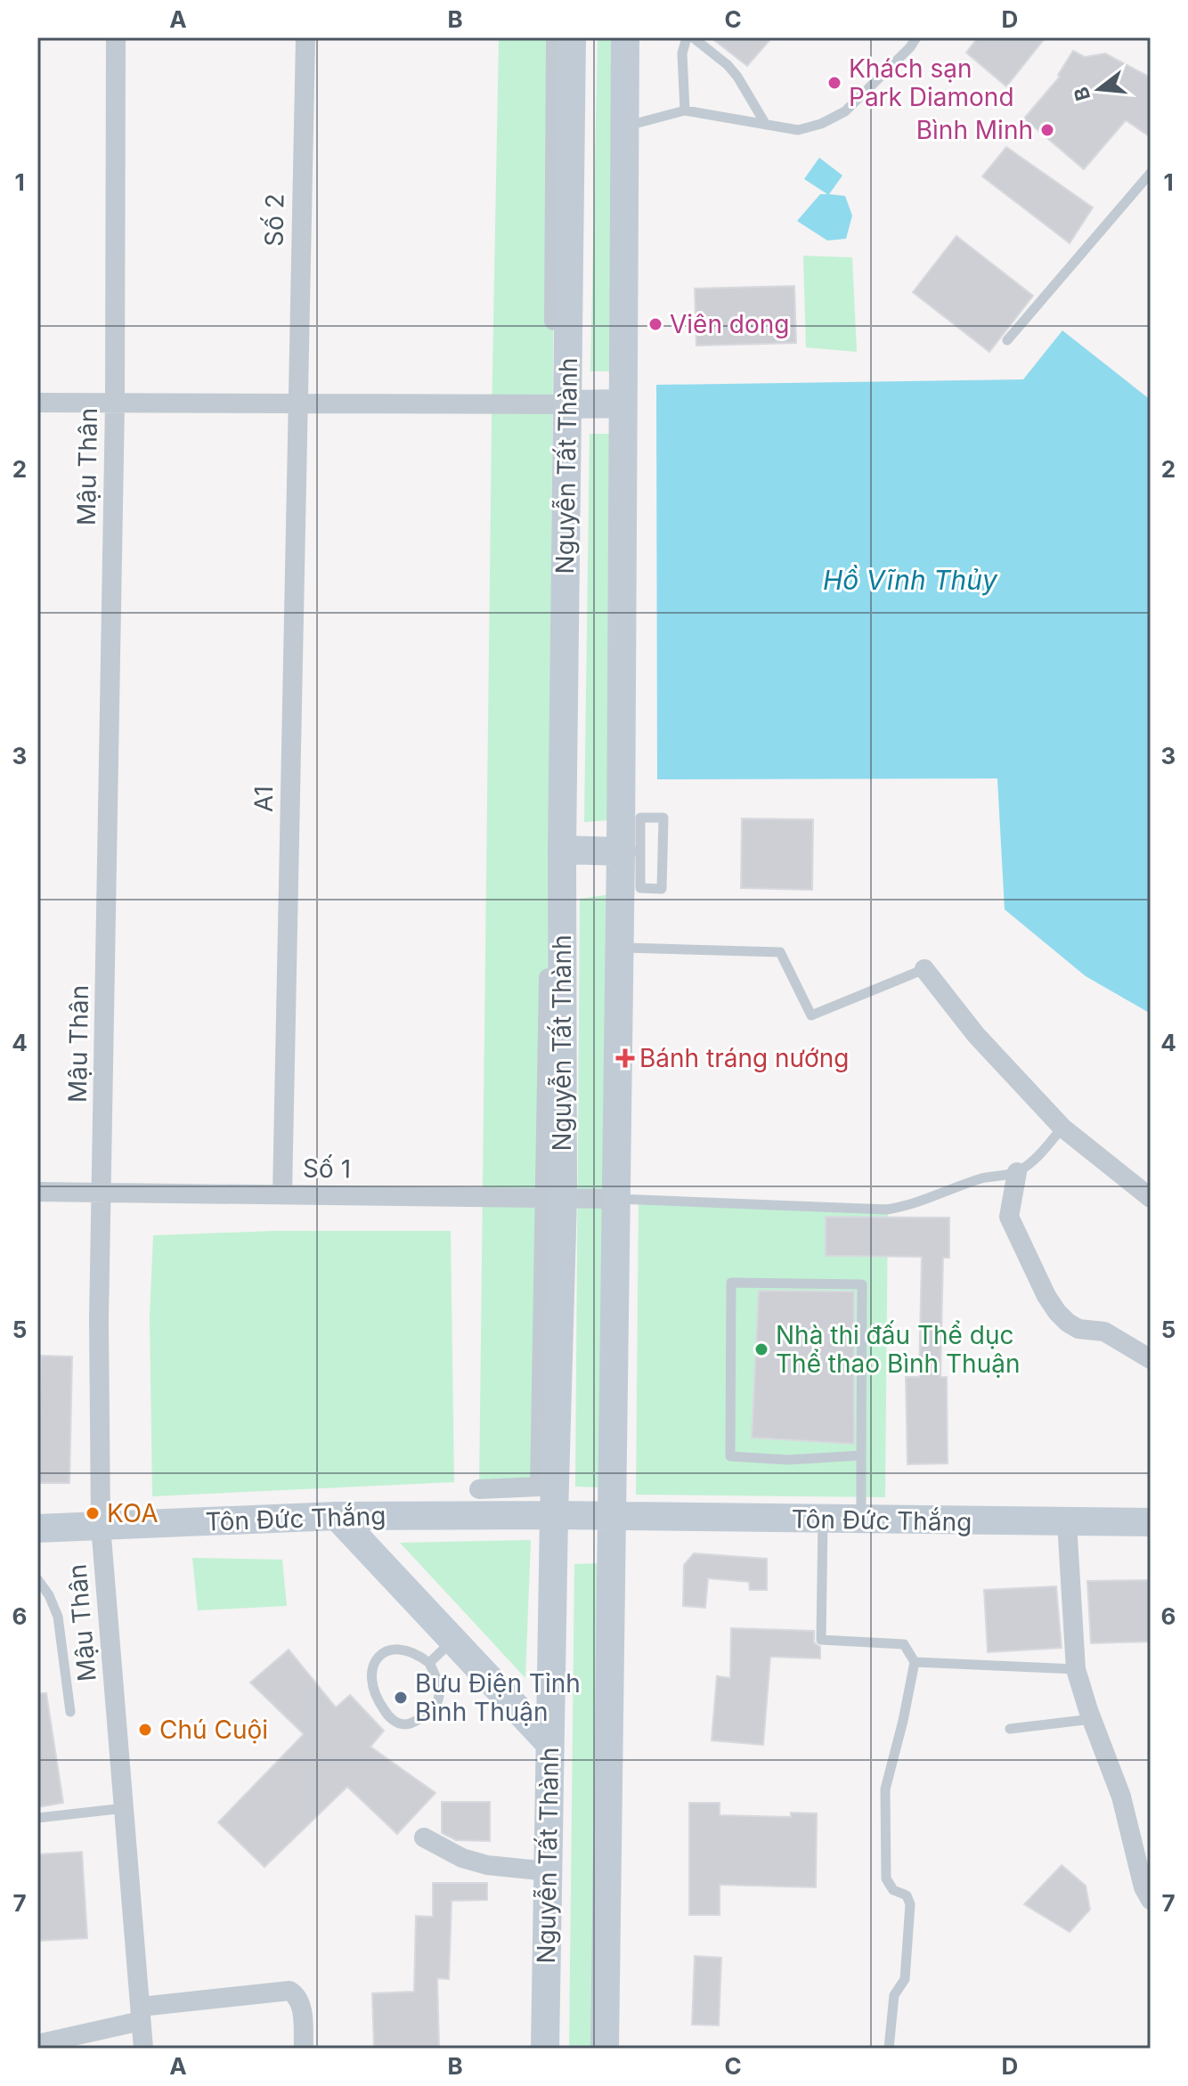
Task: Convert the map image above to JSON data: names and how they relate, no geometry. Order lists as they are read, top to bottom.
{
  "streets": {
    "street": [
      "Số 2",
      "Nguyễn Tất Thành",
      "Mậu Thân",
      "A1",
      "Số 1",
      "Tôn Đức Thắng"
    ]
  },
  "crossings": [
    ["Số 2", "A1"],
    ["Nguyễn Tất Thành", "Số 1"],
    ["Nguyễn Tất Thành", "Tôn Đức Thắng"],
    ["Mậu Thân", "Số 1"],
    ["Mậu Thân", "Tôn Đức Thắng"],
    ["A1", "Số 1"]
  ],
  "water": ["Hồ Vĩnh Thủy"],
  "places": {
    "other": [
      "Khách sạn Park Diamond",
      "Bình Minh",
      "Viên dong",
      "Nhà thi đấu Thể dục Thể thao Bình Thuận",
      "KOA",
      "Bưu Điện Tỉnh Bình Thuận",
      "Chú Cuội"
    ],
    "health": ["Bánh tráng nướng"]
  },
  "north": "left",
  "grid": {
    "columns": [
      "A",
      "B",
      "C",
      "D"
    ],
    "rows": [
      "1",
      "2",
      "3",
      "4",
      "5",
      "6",
      "7"
    ]
  }
}
